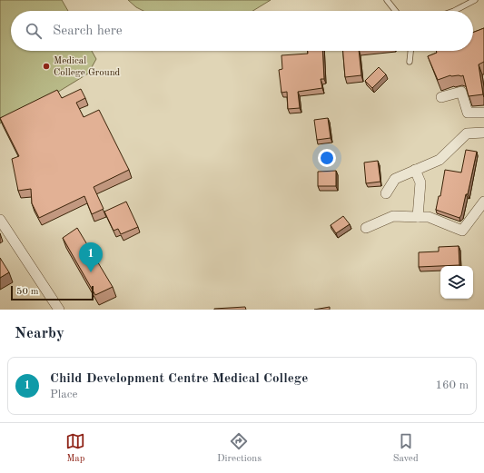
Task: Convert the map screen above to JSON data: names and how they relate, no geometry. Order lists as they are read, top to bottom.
{
  "places": ["Medical College Ground"],
  "scale_bar": "50 m",
  "page": {
    "search": "Search here",
    "pins": "1",
    "scale": "50 m",
    "heading": "Nearby",
    "list": [
      {
        "mark": "1",
        "name": "Child Development Centre Medical College",
        "note": "Place",
        "value": "160 m"
      }
    ],
    "nav": ["Map", "Directions", "Saved"]
  }
}
